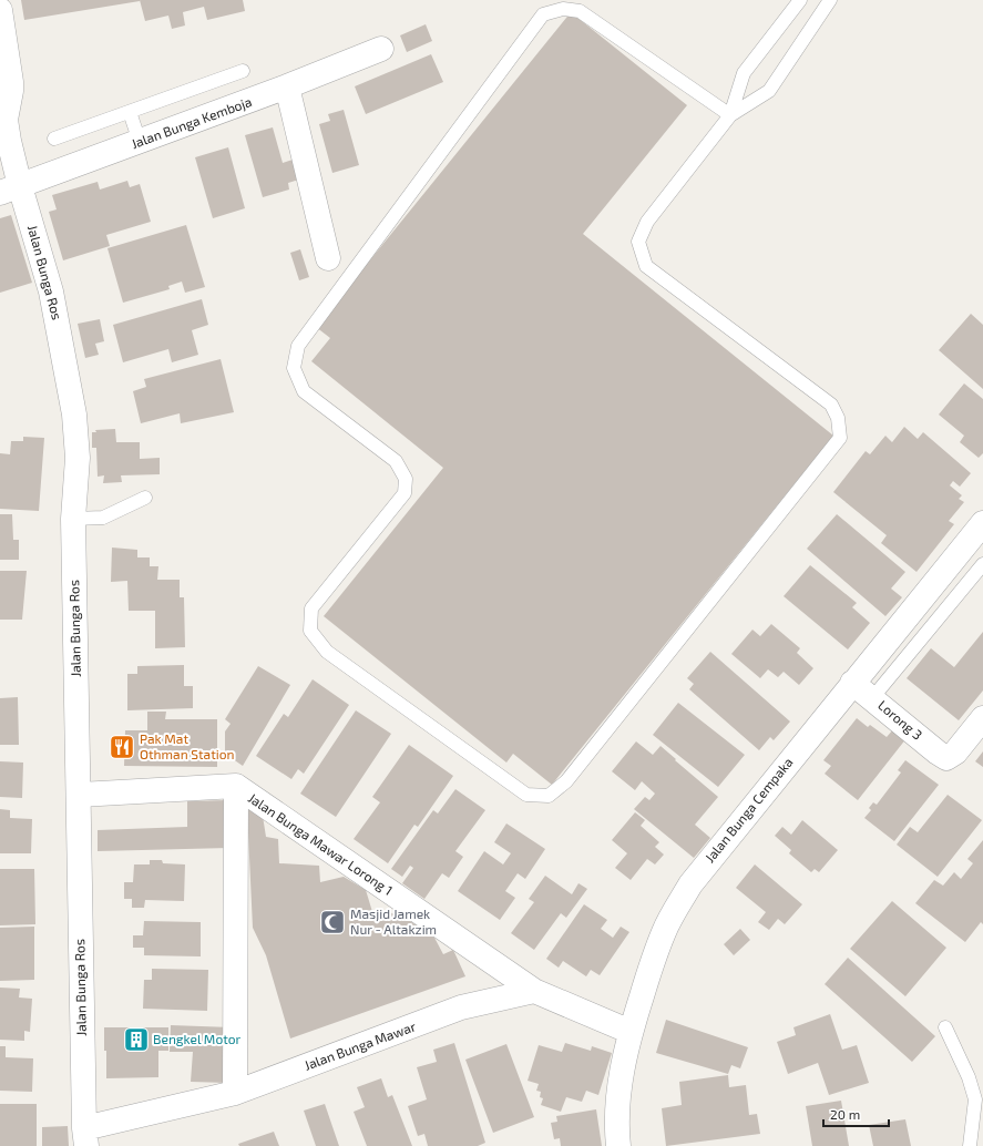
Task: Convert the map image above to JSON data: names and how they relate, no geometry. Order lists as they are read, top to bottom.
{
  "streets": {
    "street": [
      "Jalan Bunga Kemboja",
      "Jalan Bunga Ros",
      "Lorong 3",
      "Jalan Bunga Cempaka",
      "Jalan Bunga Mawar Lorong 1",
      "Jalan Bunga Mawar"
    ]
  },
  "crossings": [
    ["Jalan Bunga Kemboja", "Jalan Bunga Ros"],
    ["Jalan Bunga Ros", "Jalan Bunga Mawar Lorong 1"],
    ["Jalan Bunga Ros", "Jalan Bunga Mawar"],
    ["Lorong 3", "Jalan Bunga Cempaka"],
    ["Jalan Bunga Mawar Lorong 1", "Jalan Bunga Mawar"]
  ],
  "places": {
    "restaurant": ["Pak Mat Othman Station"],
    "mosque": ["Masjid Jamek Nur - Altakzim"],
    "building": ["Bengkel Motor"]
  },
  "scale_bar": "20 m"
}
